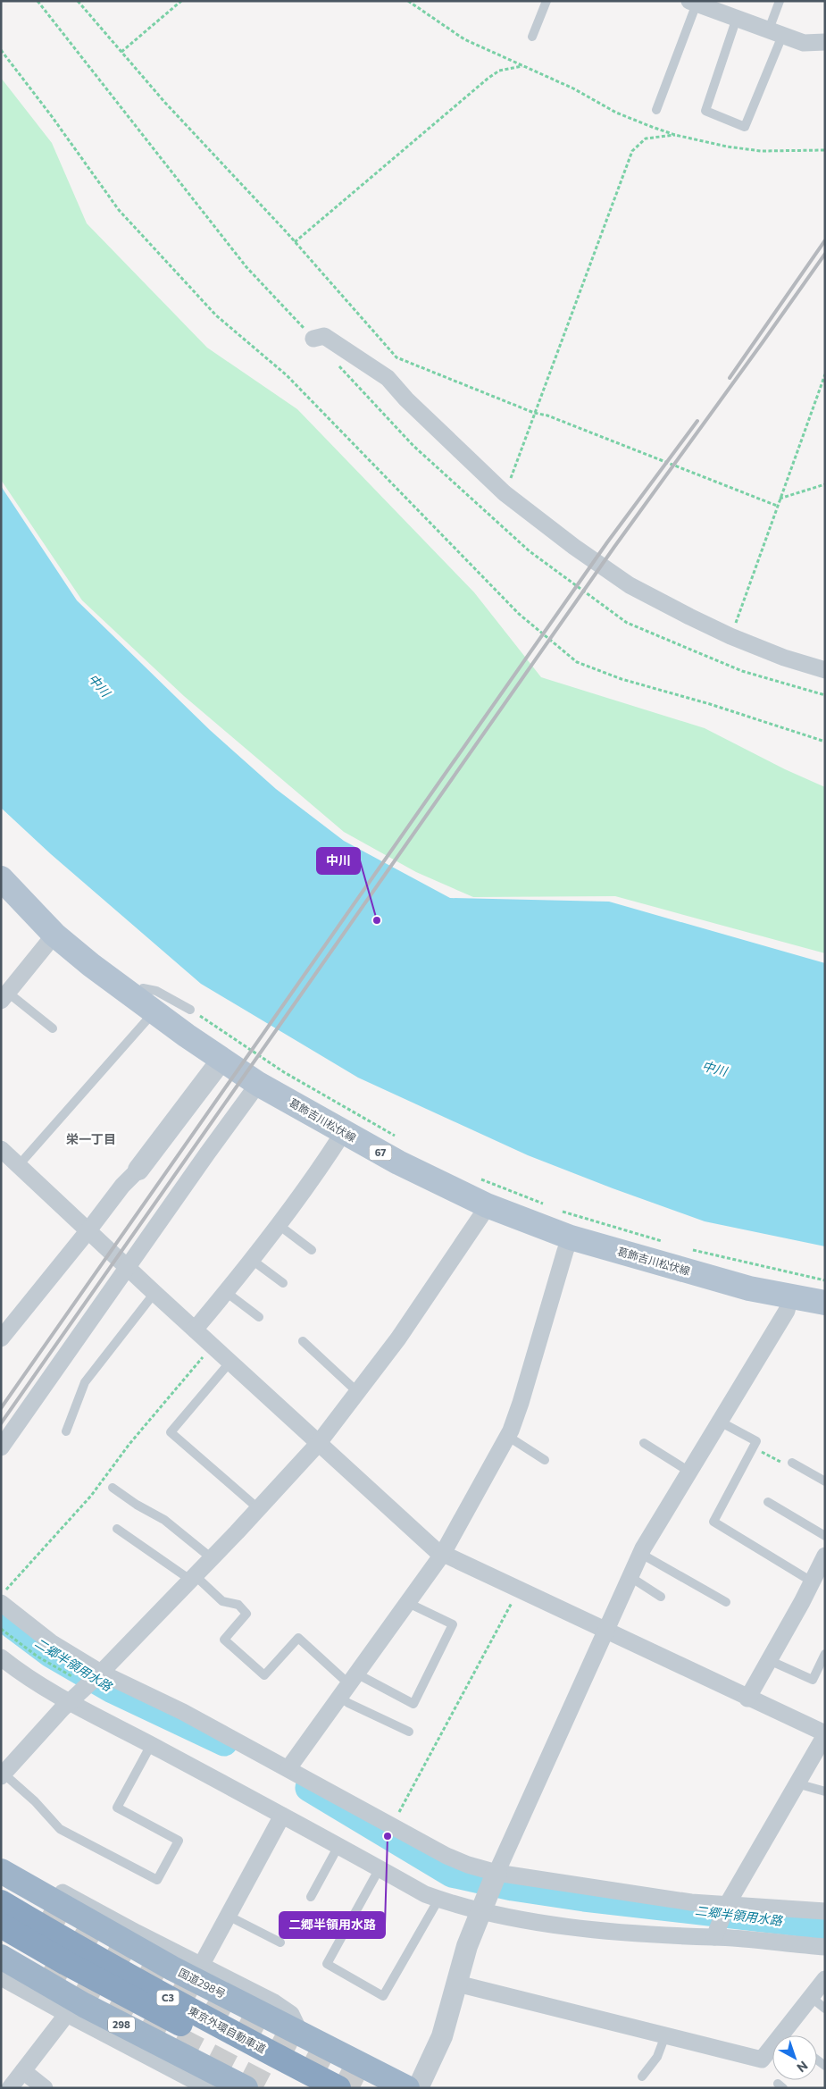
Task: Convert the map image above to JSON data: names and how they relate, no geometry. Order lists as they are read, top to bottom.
{
  "streets": {
    "highway": [
      "国道298号",
      "C3",
      "298",
      "東京外環自動車道"
    ],
    "main road": ["葛飾吉川松伏線", "67"]
  },
  "districts": ["栄一丁目"],
  "water": ["中川", "二郷半領用水路"],
  "places": ["中川", "二郷半領用水路"],
  "north": "bottom right"
}
